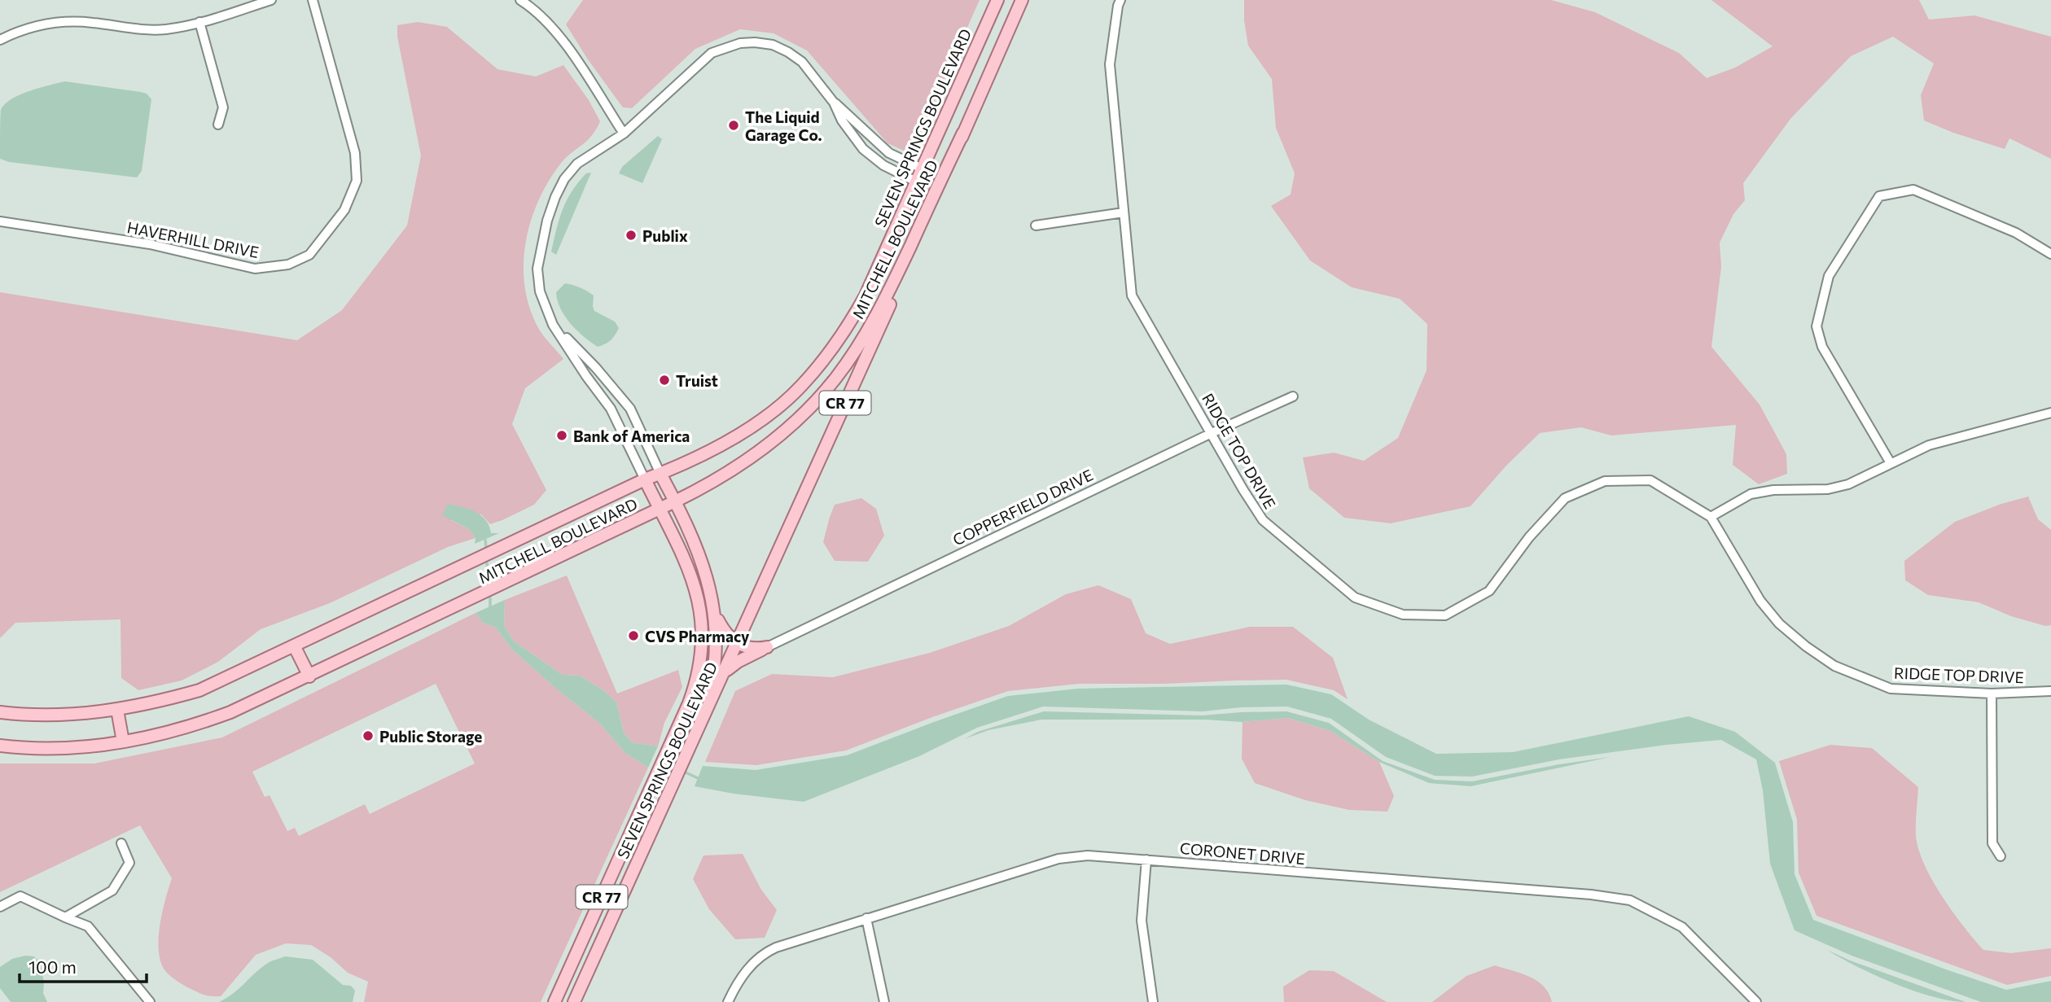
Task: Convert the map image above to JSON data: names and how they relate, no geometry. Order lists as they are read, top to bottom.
{
  "streets": {
    "main road": ["SEVEN SPRINGS BOULEVARD", "MITCHELL BOULEVARD", "CR 77"],
    "street": [
      "HAVERHILL DRIVE",
      "RIDGE TOP DRIVE",
      "COPPERFIELD DRIVE",
      "CORONET DRIVE"
    ]
  },
  "crossings": [
    ["SEVEN SPRINGS BOULEVARD", "MITCHELL BOULEVARD"],
    ["SEVEN SPRINGS BOULEVARD", "CR 77"],
    ["MITCHELL BOULEVARD", "CR 77"],
    ["RIDGE TOP DRIVE", "COPPERFIELD DRIVE"]
  ],
  "places": [
    "The Liquid Garage Co.",
    "Publix",
    "Truist",
    "Bank of America",
    "CVS Pharmacy",
    "Public Storage"
  ],
  "scale_bar": "100 m"
}
